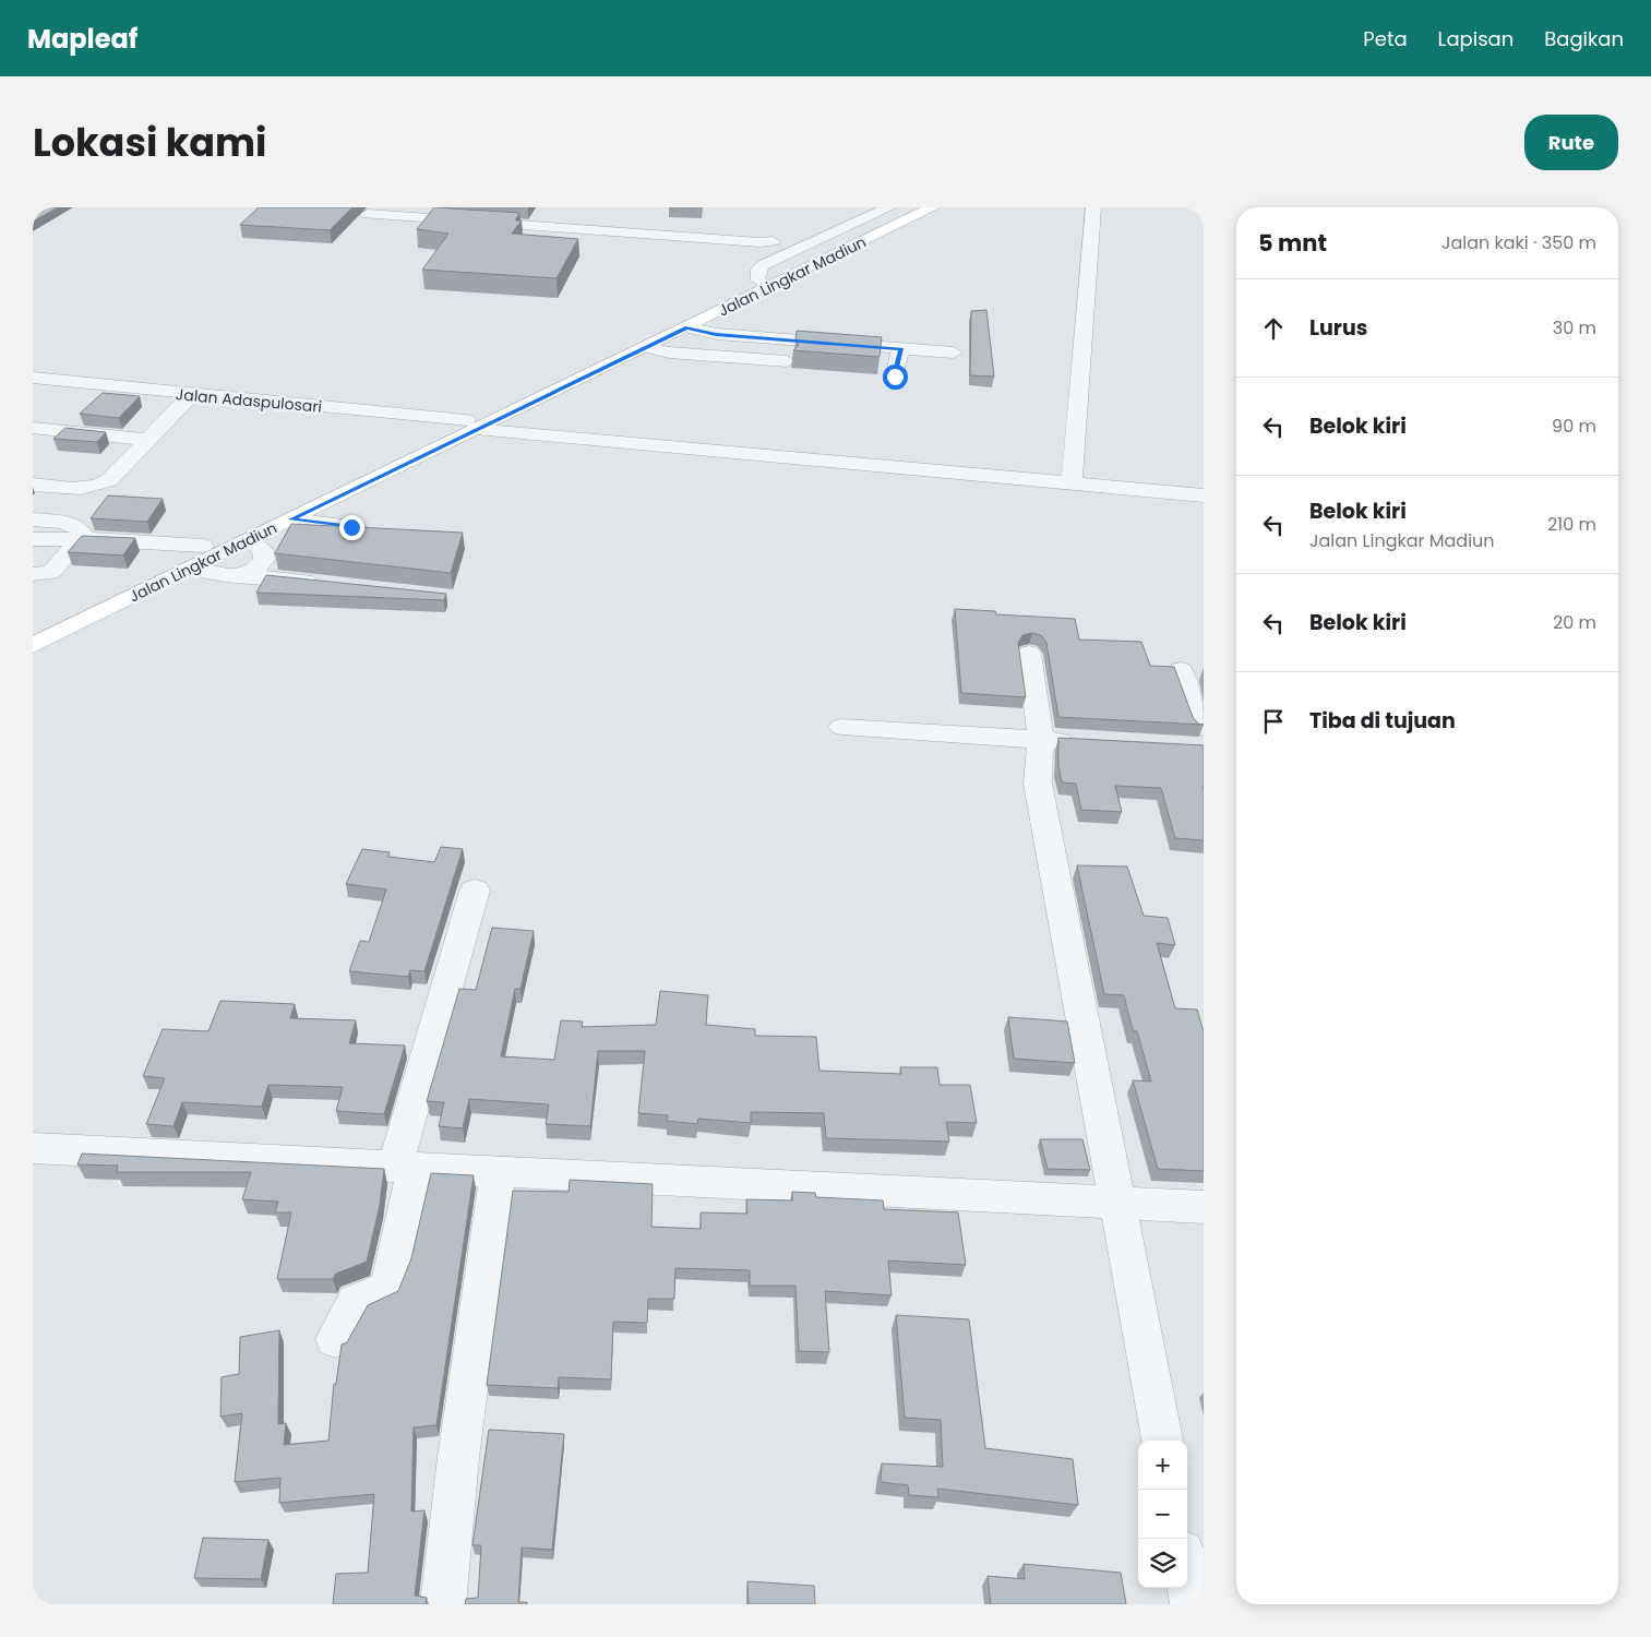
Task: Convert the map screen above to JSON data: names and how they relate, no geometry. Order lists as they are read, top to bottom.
{
  "streets": {
    "main road": ["Jalan Lingkar Madiun"],
    "street": ["Jalan Adaspulosari"]
  },
  "crossings": [
    ["Jalan Lingkar Madiun", "Jalan Adaspulosari"]
  ],
  "page": {
    "header": "Mapleaf",
    "nav": ["Peta", "Lapisan", "Bagikan"],
    "title": "Lokasi kami",
    "buttons": "Rute",
    "heading": ["5 mnt", "Jalan kaki · 350 m"],
    "list": [
      ["Lurus", "30 m"],
      ["Belok kiri", "90 m"],
      ["Belok kiri", "Jalan Lingkar Madiun", "210 m"],
      ["Belok kiri", "20 m"],
      "Tiba di tujuan"
    ],
    "map_buttons": ["+", "−"]
  }
}
